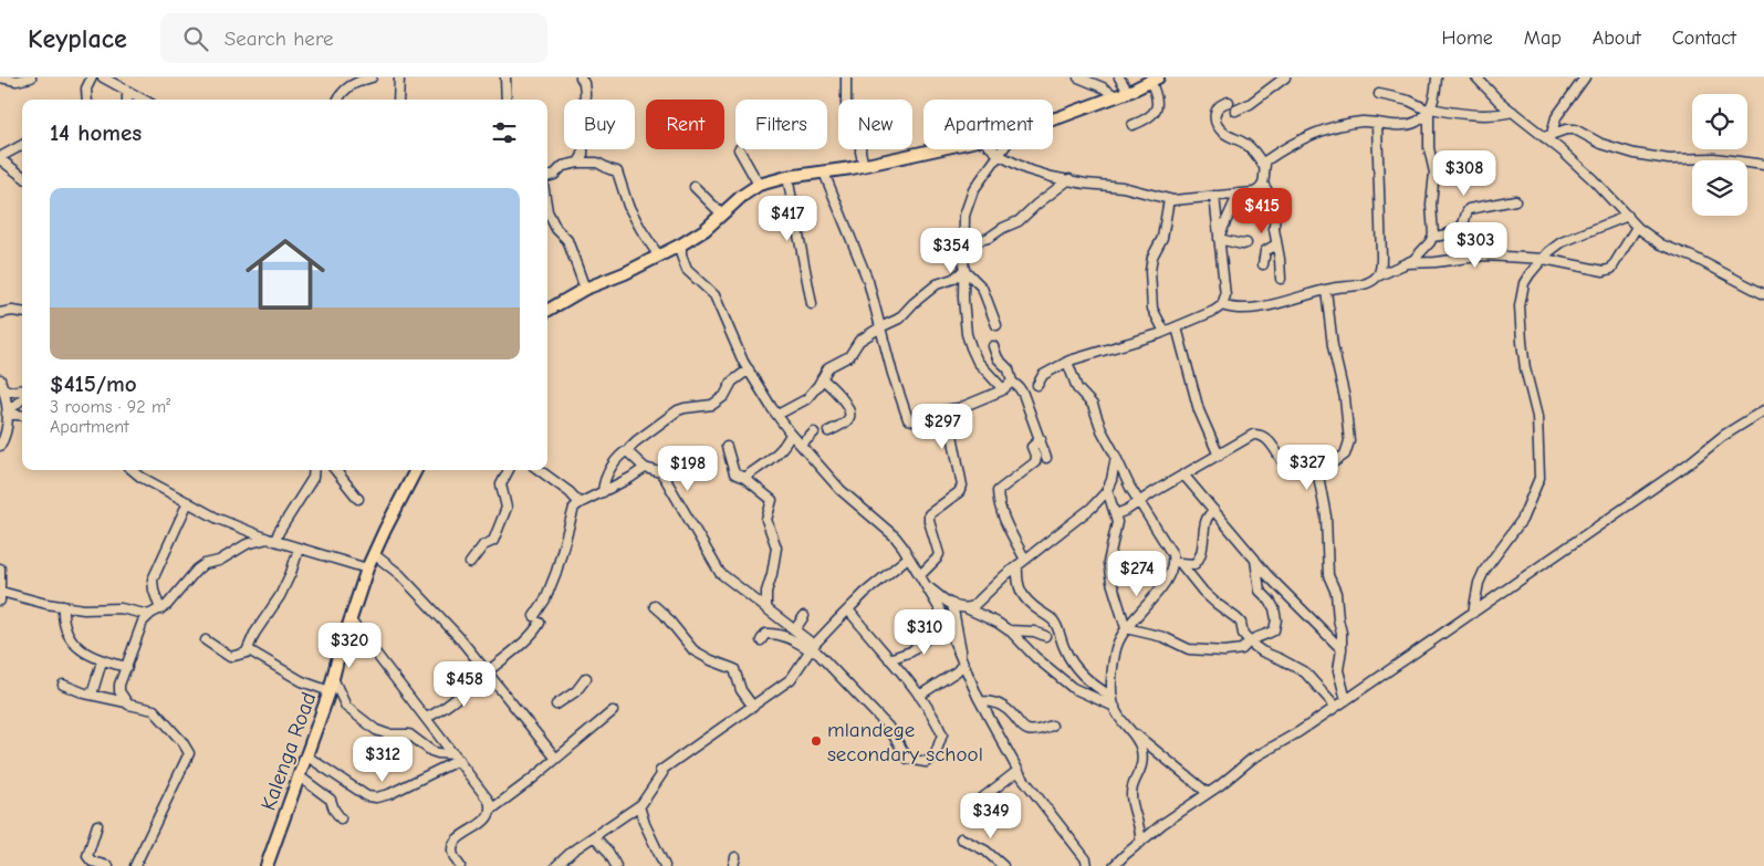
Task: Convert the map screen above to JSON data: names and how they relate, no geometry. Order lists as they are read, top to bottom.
{
  "streets": {
    "main road": ["Kalenga Road"]
  },
  "places": ["mlandege secondary school"],
  "page": {
    "header": "Keyplace",
    "search": "Search here",
    "nav": [
      "Home",
      "Map",
      "About",
      "Contact"
    ],
    "chip": [
      "Buy",
      "Rent",
      "Filters",
      "New",
      "Apartment"
    ],
    "heading": "14 homes",
    "price": [
      "$308",
      "$415",
      "$417",
      "$303",
      "$354",
      "$297",
      "$327",
      "$198",
      "$274",
      "$310",
      "$320",
      "$458",
      "$312",
      "$349"
    ],
    "list": [
      {
        "name": "$415/mo",
        "note": "3 rooms · 92 m² · Apartment"
      }
    ]
  }
}
